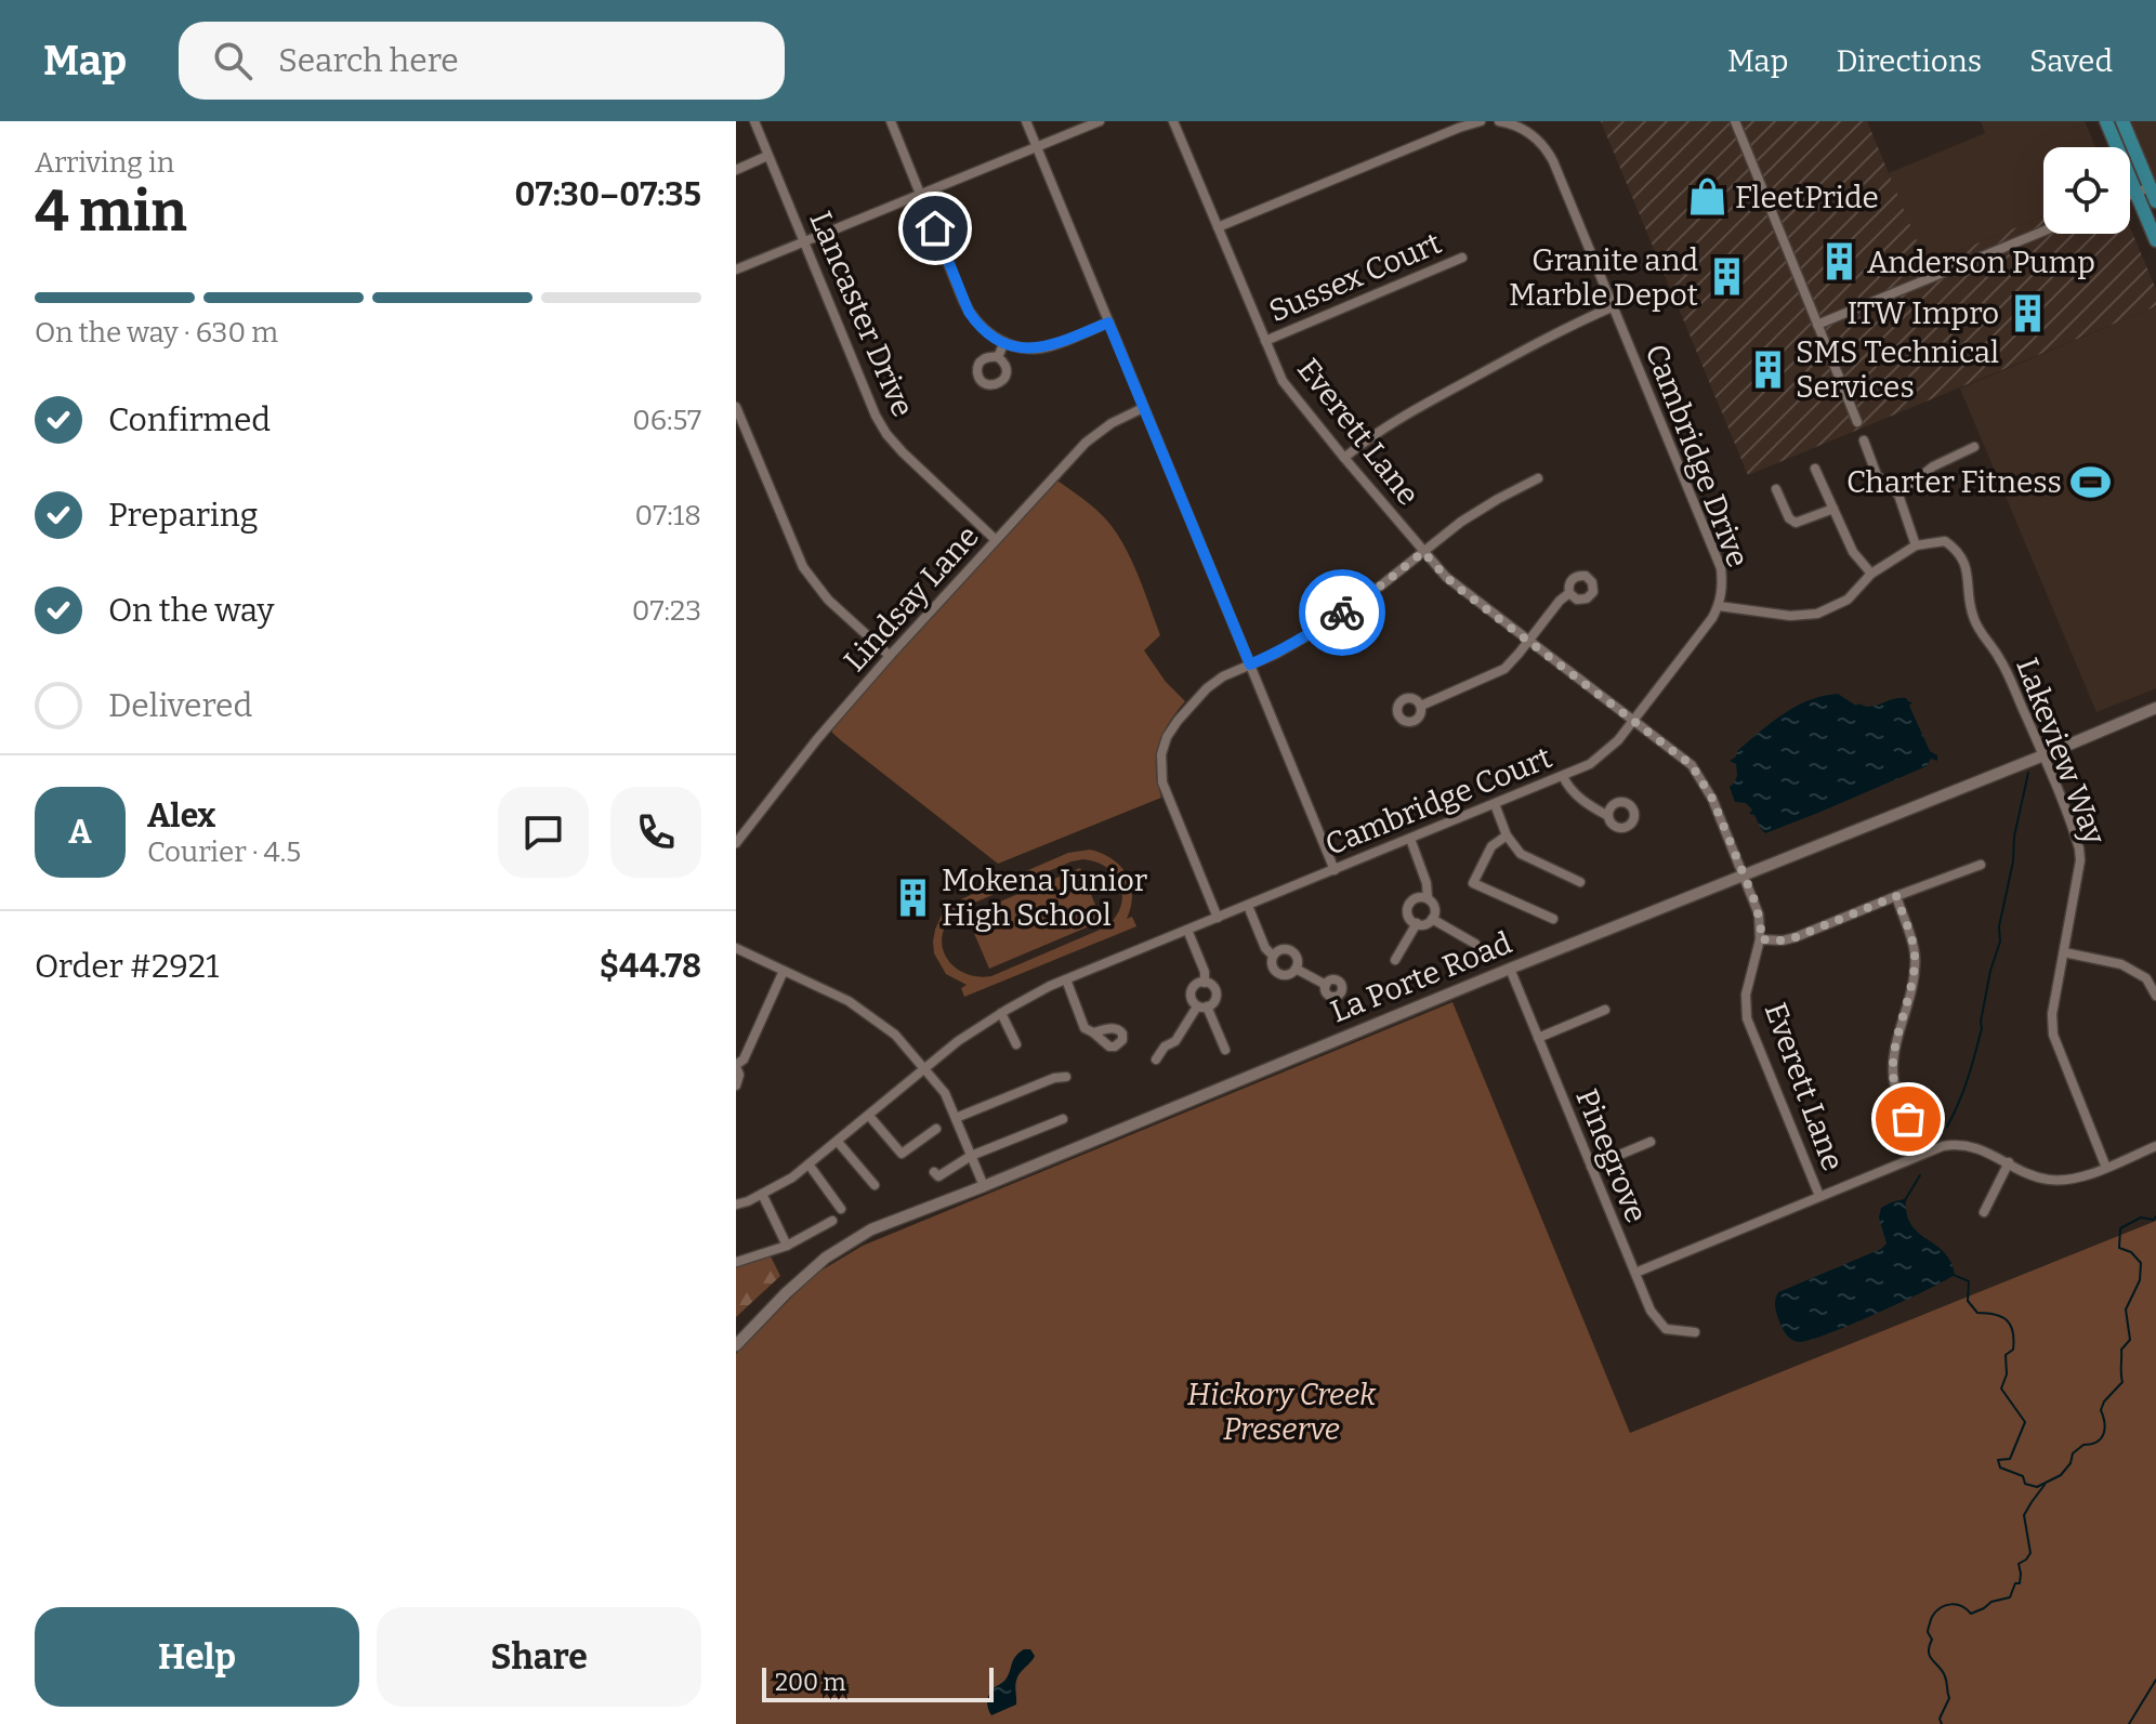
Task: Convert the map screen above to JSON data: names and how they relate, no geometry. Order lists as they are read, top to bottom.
{
  "streets": {
    "street": [
      "Sussex Court",
      "Lancaster Drive",
      "Everett Lane",
      "Cambridge Drive",
      "Lindsay Lane",
      "Lakeview Way",
      "Cambridge Court",
      "La Porte Road",
      "Pinegrove"
    ]
  },
  "crossings": [
    ["Sussex Court", "Everett Lane"],
    ["Lancaster Drive", "Lindsay Lane"],
    ["Everett Lane", "Cambridge Drive"],
    ["Everett Lane", "Cambridge Court"],
    ["Everett Lane", "La Porte Road"],
    ["Cambridge Drive", "Cambridge Court"],
    ["Lakeview Way", "La Porte Road"],
    ["La Porte Road", "Pinegrove"]
  ],
  "parks": ["Hickory Creek Preserve"],
  "places": {
    "shop": ["FleetPride"],
    "building": [
      "Anderson Pump",
      "Granite and Marble Depot",
      "ITW Impro",
      "SMS Technical Services",
      "Mokena Junior High School"
    ],
    "sports": ["Charter Fitness"]
  },
  "scale_bar": "200 m",
  "page": {
    "header": "Map",
    "search": "Search here",
    "nav": ["Map", "Directions", "Saved"],
    "heading": ["4 min", "Arriving in", "07:30–07:35"],
    "panel": [
      "Alex",
      "Courier · 4.5",
      "Order #2921",
      "$44.78"
    ],
    "bar": "On the way · 630 m",
    "list": [
      ["Confirmed", "06:57"],
      ["Preparing", "07:18"],
      ["On the way", "07:23"],
      "Delivered"
    ],
    "round": "A",
    "buttons": ["Help", "Share"],
    "scale": "200 m"
  }
}
